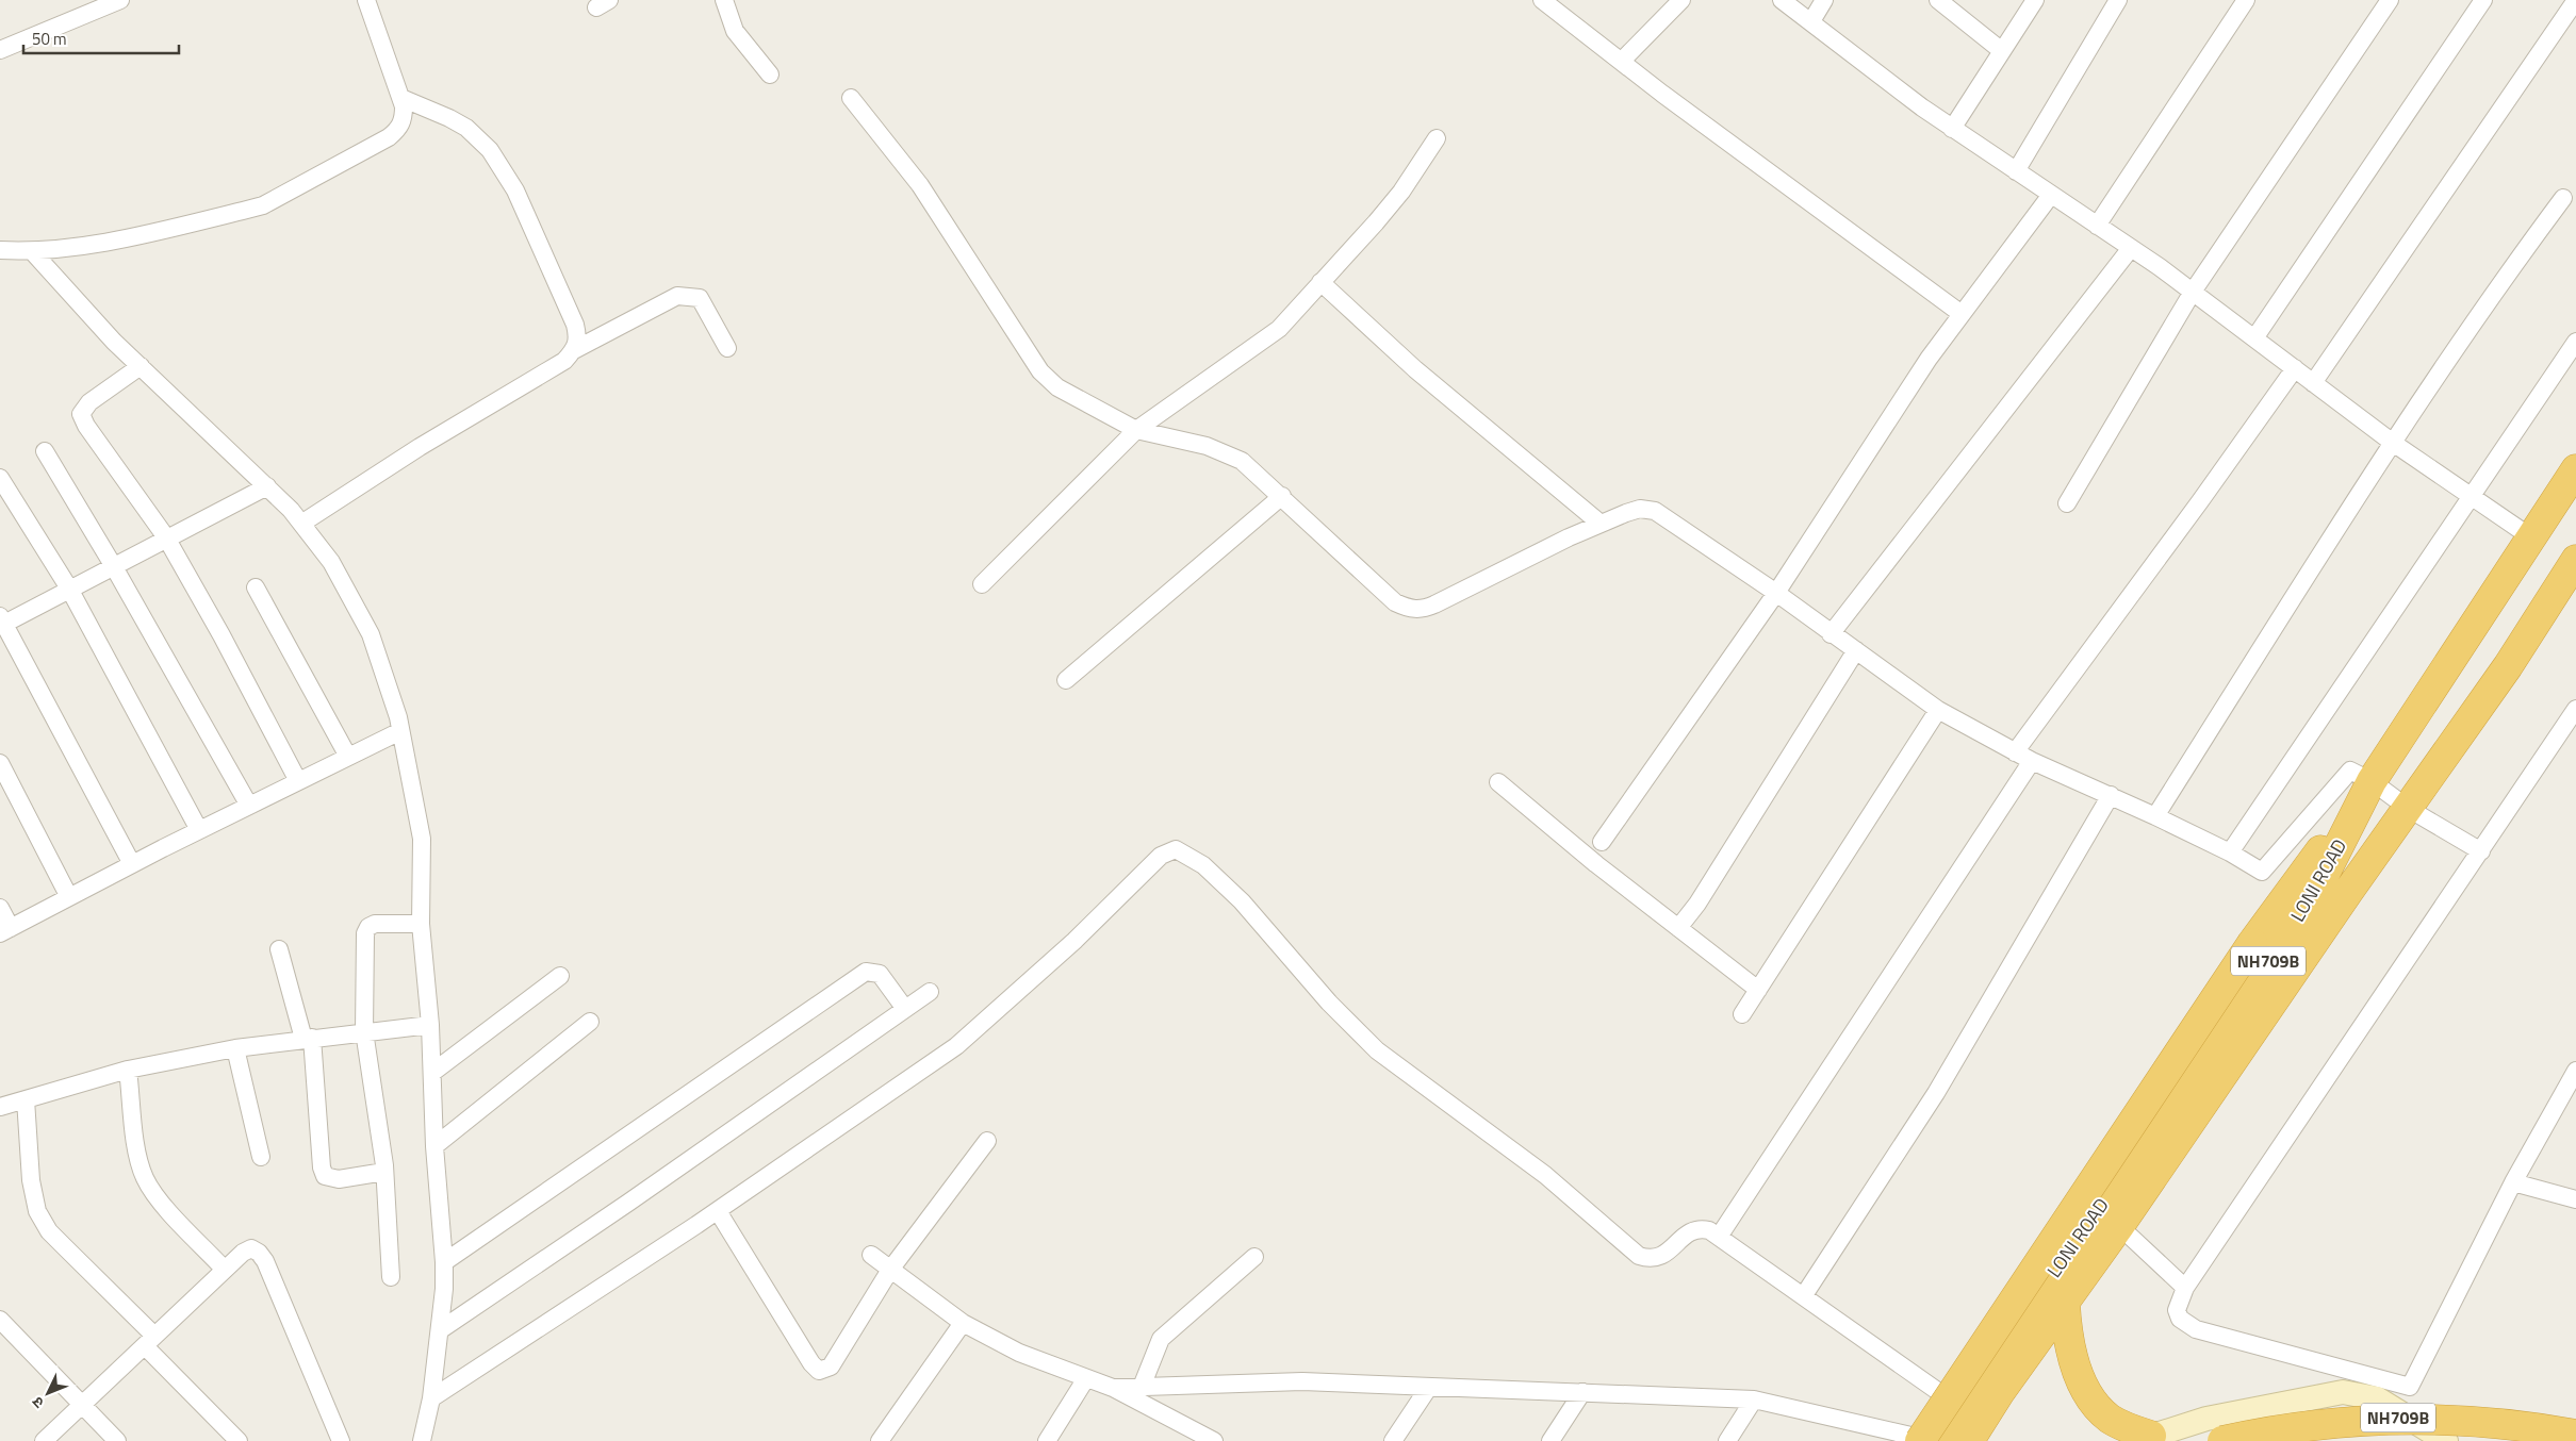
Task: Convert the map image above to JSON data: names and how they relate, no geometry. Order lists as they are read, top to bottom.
{
  "streets": {
    "highway": ["LONI ROAD", "NH709B"]
  },
  "crossings": [
    ["LONI ROAD", "NH709B"]
  ],
  "scale_bar": "50 m",
  "north": "bottom left"
}
